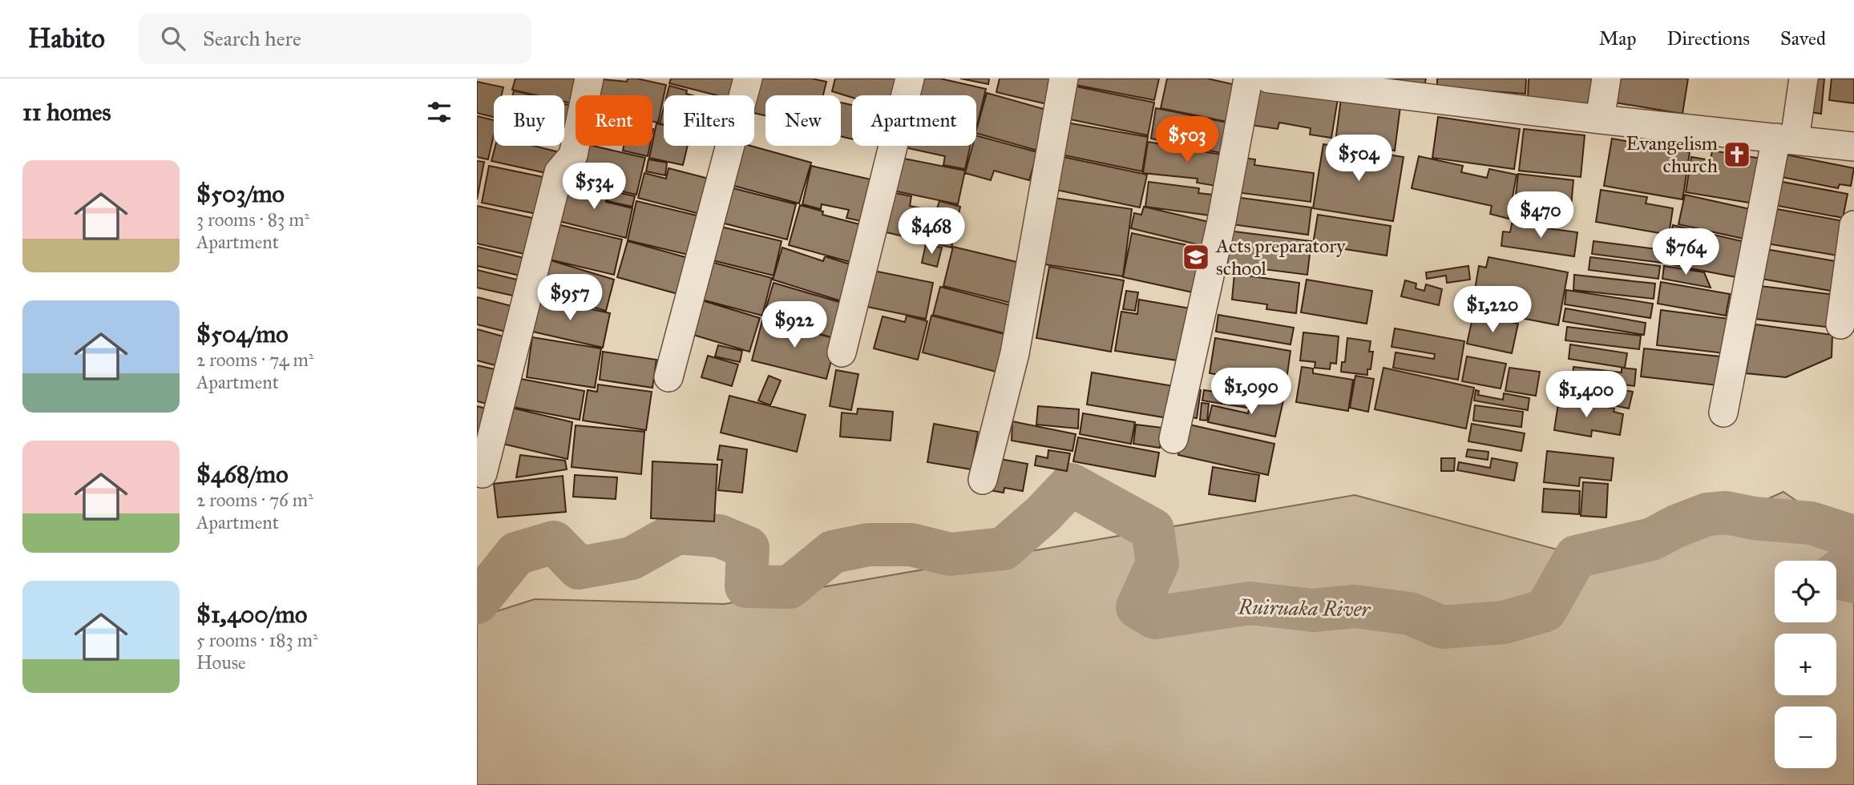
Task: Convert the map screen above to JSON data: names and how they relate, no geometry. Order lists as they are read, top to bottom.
{
  "water": ["Ruiruaka River"],
  "places": {
    "church": ["Evangelism church"],
    "school or university": ["Acts preparatory school"]
  },
  "page": {
    "header": "Habito",
    "search": "Search here",
    "nav": ["Map", "Directions", "Saved"],
    "heading": "11 homes",
    "chip": [
      "Buy",
      "Rent",
      "Filters",
      "New",
      "Apartment"
    ],
    "price": [
      "$503",
      "$504",
      "$534",
      "$470",
      "$468",
      "$764",
      "$957",
      "$1,220",
      "$922",
      "$1,090",
      "$1,400"
    ],
    "list": [
      {
        "name": "$503/mo",
        "note": "3 rooms · 83 m² · Apartment"
      },
      {
        "name": "$504/mo",
        "note": "2 rooms · 74 m² · Apartment"
      },
      {
        "name": "$468/mo",
        "note": "2 rooms · 76 m² · Apartment"
      },
      {
        "name": "$1,400/mo",
        "note": "5 rooms · 183 m² · House"
      }
    ],
    "map_buttons": ["+", "−"]
  }
}
